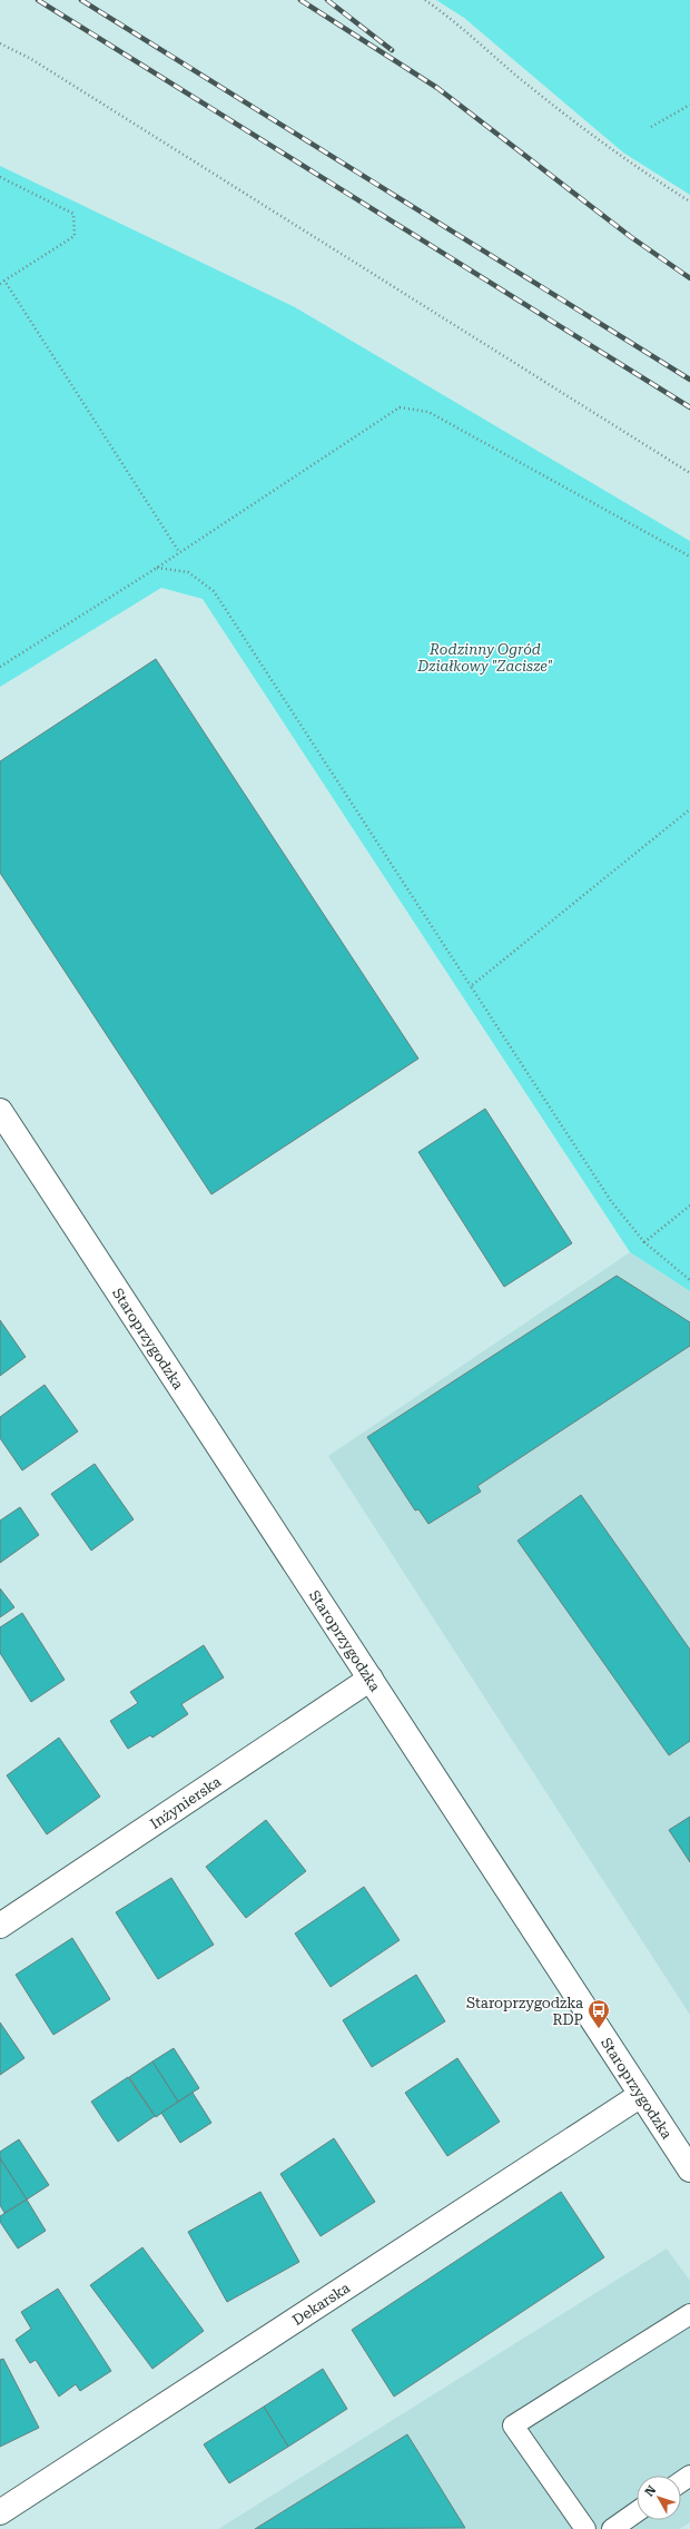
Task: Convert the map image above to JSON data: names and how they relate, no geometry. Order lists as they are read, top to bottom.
{
  "streets": {
    "street": ["Staroprzygodzka", "Inżynierska", "Dekarska"]
  },
  "crossings": [
    ["Staroprzygodzka", "Inżynierska"],
    ["Staroprzygodzka", "Dekarska"]
  ],
  "parks": ["Rodzinny Ogród Działkowy \"Zacisze\""],
  "places": {
    "bus stop": ["Staroprzygodzka RDP"]
  },
  "north": "top left"
}
